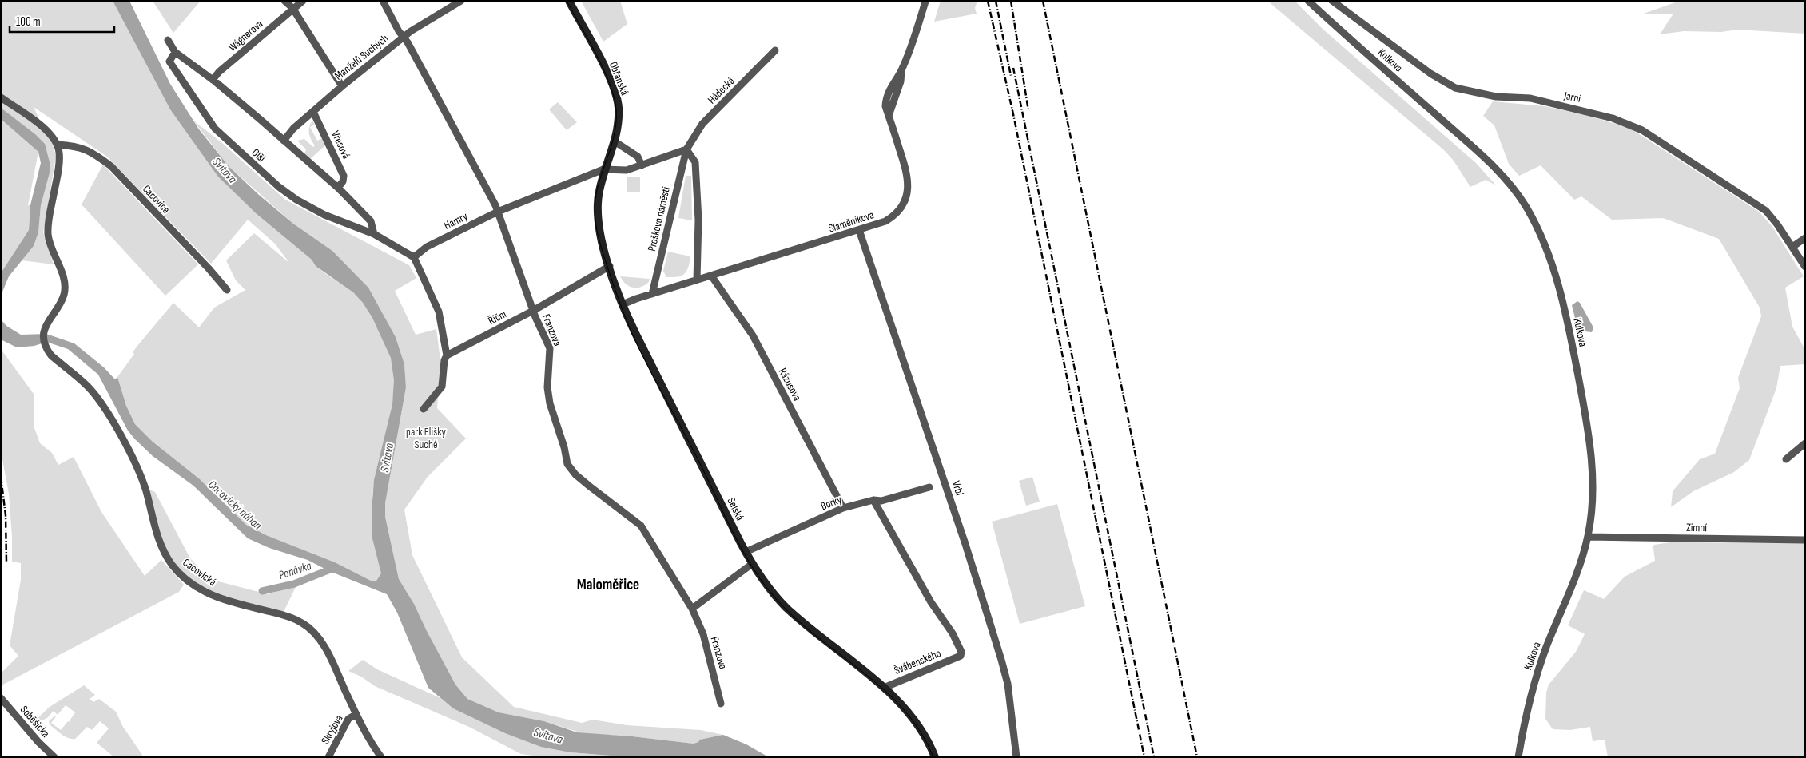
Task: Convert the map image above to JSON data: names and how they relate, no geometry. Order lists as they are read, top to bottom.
{
  "streets": {
    "main road": ["Obřanská", "Selská"],
    "street": [
      "Wágnerova",
      "Manželů Suchých",
      "Kulkova",
      "Hádecká",
      "Jarní",
      "Vřesová",
      "Olší",
      "Cacovice",
      "Proškovo náměstí",
      "Hamry",
      "Slaměníkova",
      "Říční",
      "Franzova",
      "Rázusova",
      "Vrbí",
      "Borky",
      "Zimní",
      "Cacovická",
      "Švábenského",
      "Soběšická",
      "Skryjova"
    ]
  },
  "crossings": [
    ["Manželů Suchých", "Vřesová"],
    ["Manželů Suchých", "Franzova"],
    ["Kulkova", "Zimní"],
    ["Obřanská", "Hamry"],
    ["Obřanská", "Selská"],
    ["Hádecká", "Proškovo náměstí"],
    ["Olší", "Hamry"],
    ["Cacovice", "Cacovická"],
    ["Hamry", "Franzova"],
    ["Slaměníkova", "Rázusova"],
    ["Slaměníkova", "Vrbí"],
    ["Říční", "Franzova"],
    ["Říční", "Selská"],
    ["Rázusova", "Borky"],
    ["Borky", "Selská"],
    ["Borky", "Švábenského"],
    ["Selská", "Švábenského"],
    ["Cacovická", "Skryjova"]
  ],
  "districts": ["Maloměřice"],
  "water": ["Svitava", "Cacovický náhon", "Ponávka"],
  "parks": ["park Elišky Suché"],
  "scale_bar": "100 m"
}
